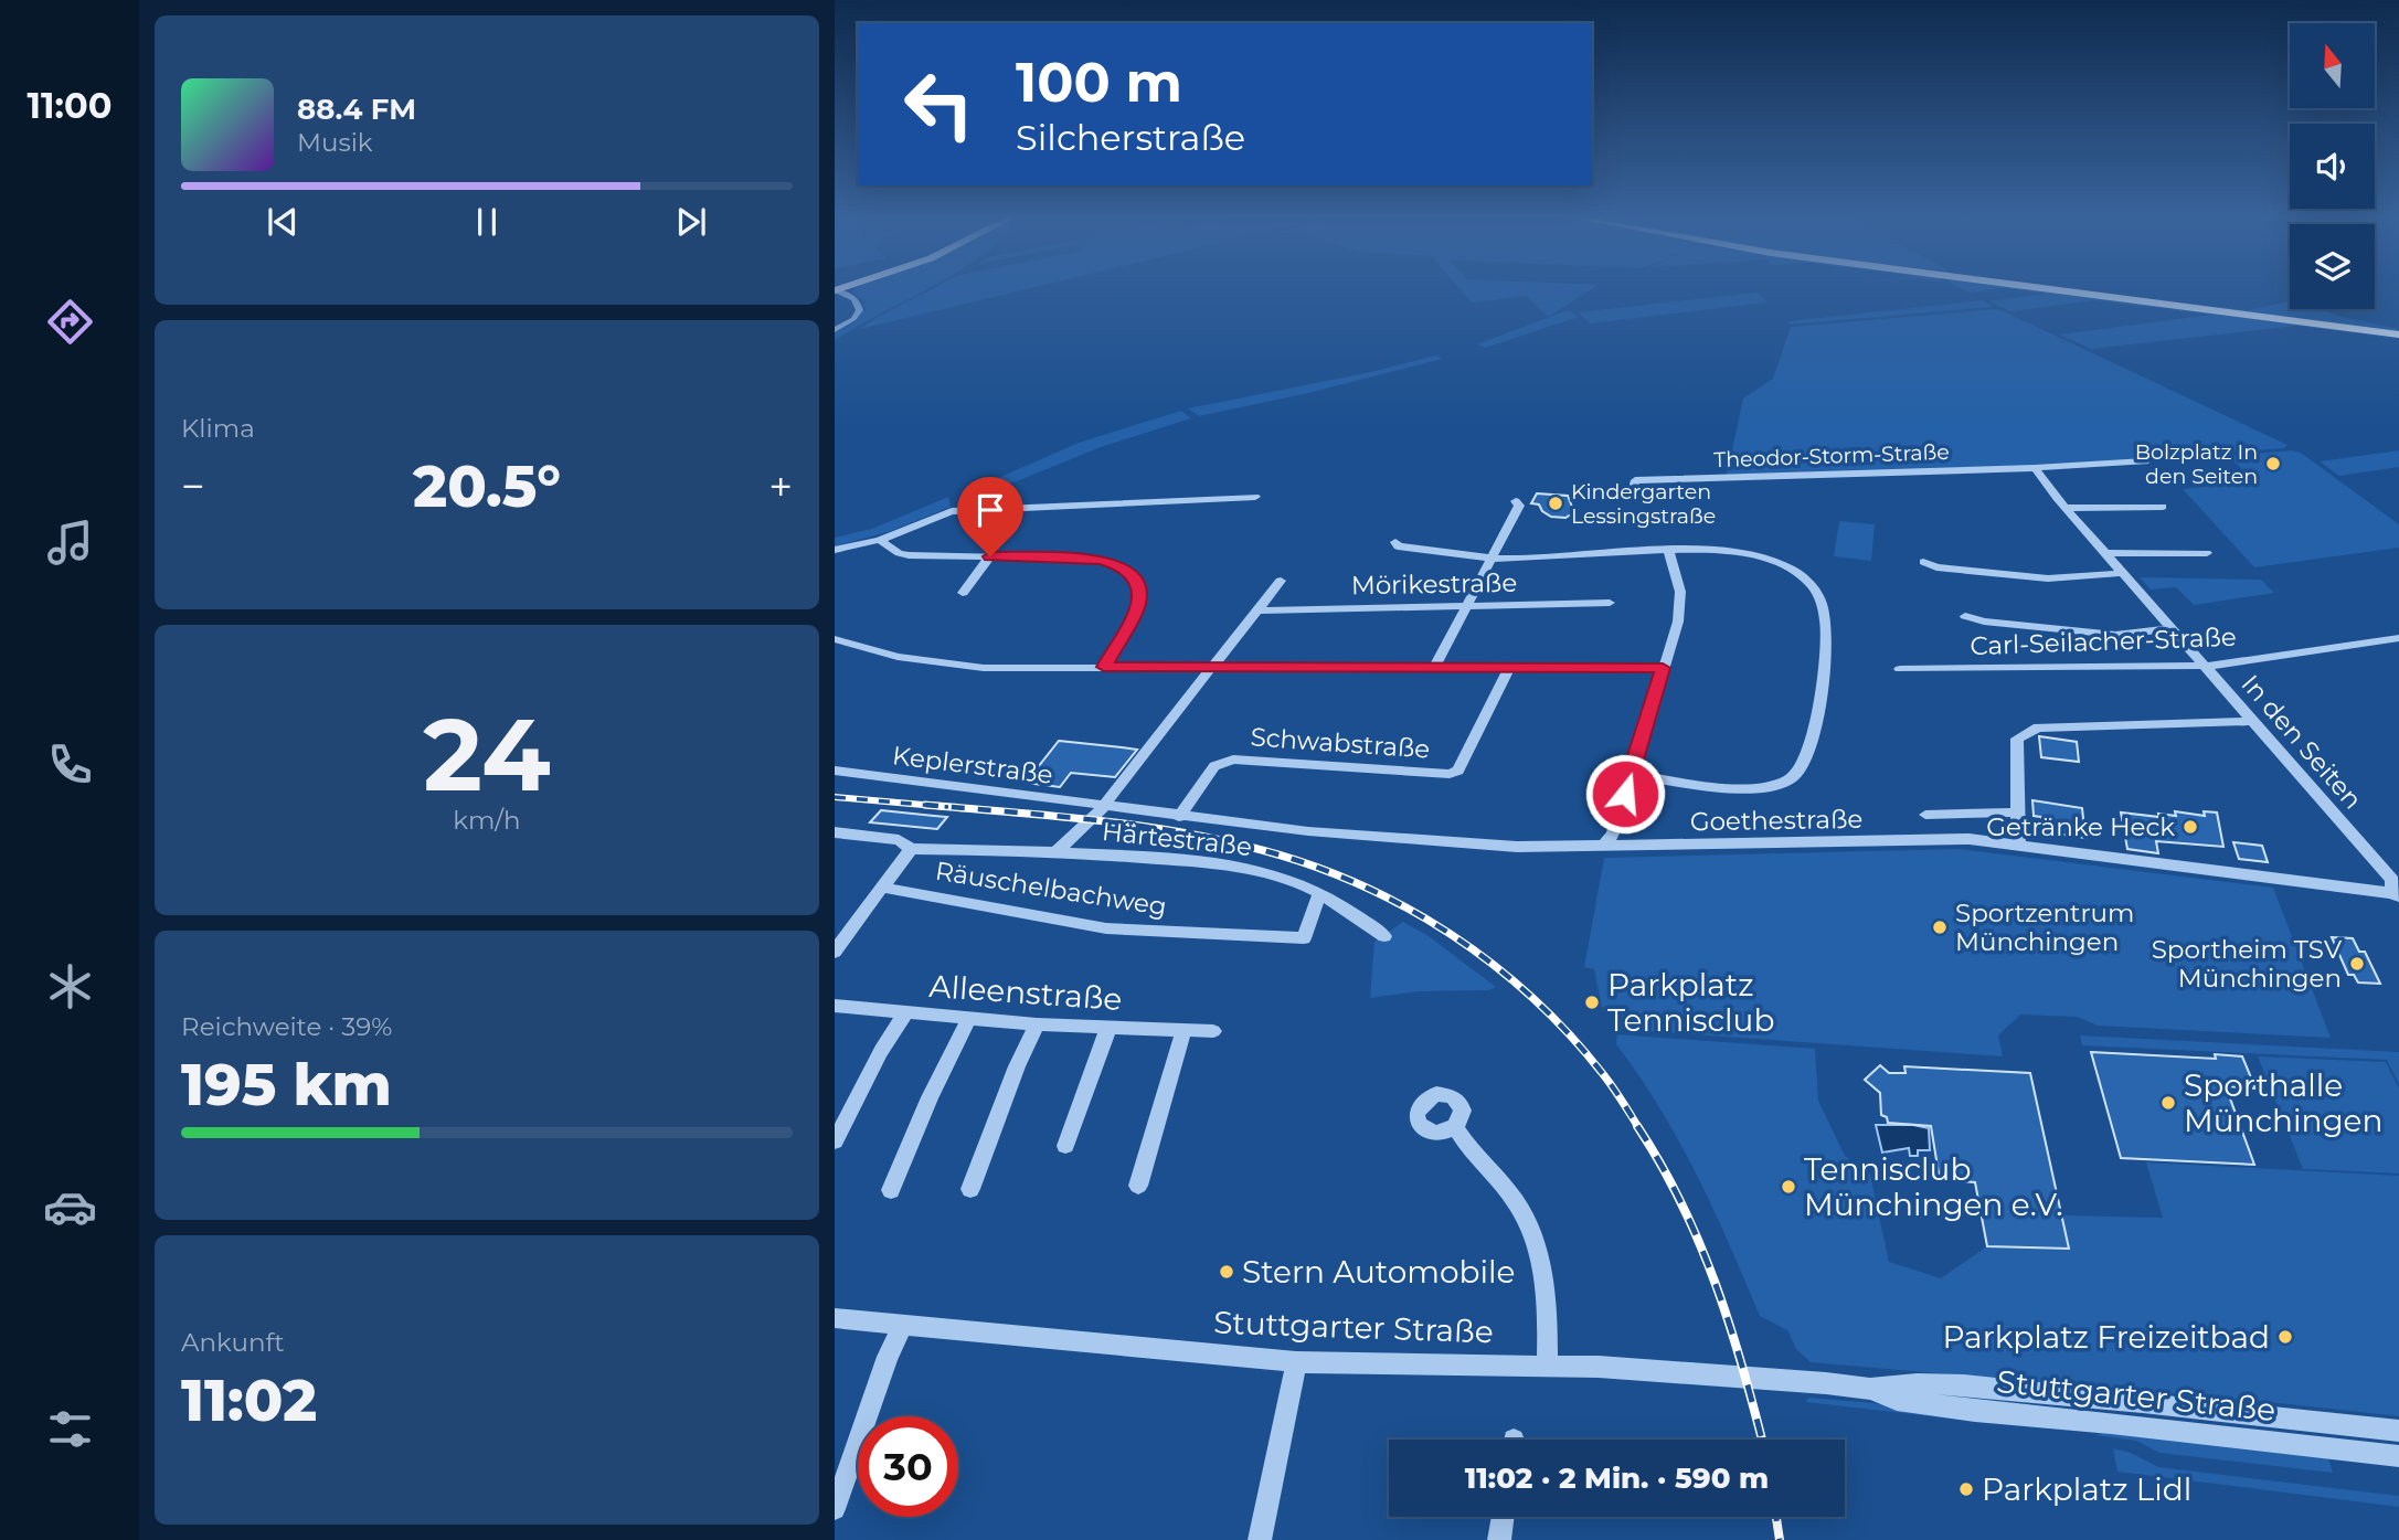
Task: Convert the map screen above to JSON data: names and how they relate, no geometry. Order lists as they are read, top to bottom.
{
  "streets": {
    "street": [
      "Theodor-Storm-Straße",
      "Mörikestraße",
      "Carl-Seilacher-Straße",
      "In den Seiten",
      "Schwabstraße",
      "Keplerstraße",
      "Goethestraße",
      "Härtestraße",
      "Räuschelbachweg",
      "Alleenstraße",
      "Stuttgarter Straße"
    ]
  },
  "crossings": [
    ["Theodor-Storm-Straße", "In den Seiten"],
    ["Carl-Seilacher-Straße", "In den Seiten"],
    ["In den Seiten", "Goethestraße"],
    ["Schwabstraße", "Goethestraße"],
    ["Keplerstraße", "Goethestraße"],
    ["Härtestraße", "Räuschelbachweg"]
  ],
  "places": [
    "Bolzplatz In den Seiten",
    "Kindergarten Lessingstraße",
    "Getränke Heck",
    "Sportzentrum Münchingen",
    "Sportheim TSV Münchingen",
    "Parkplatz Tennisclub",
    "Sporthalle Münchingen",
    "Tennisclub Münchingen e.V.",
    "Stern Automobile",
    "Parkplatz Freizeitbad",
    "Parkplatz Lidl"
  ],
  "north": "top",
  "page": {
    "tabs": "11:00",
    "turn": ["100 m", "Silcherstraße"],
    "song": ["88.4 FM", "Musik"],
    "tile": [
      "Klima",
      ["24", "km/h"],
      ["Reichweite · 39%", "195 km"],
      ["Ankunft", "11:02"]
    ],
    "heat": ["−", "20.5°", "+"],
    "limit": "30",
    "trip": "11:02 · 2 Min. · 590 m"
  }
}
